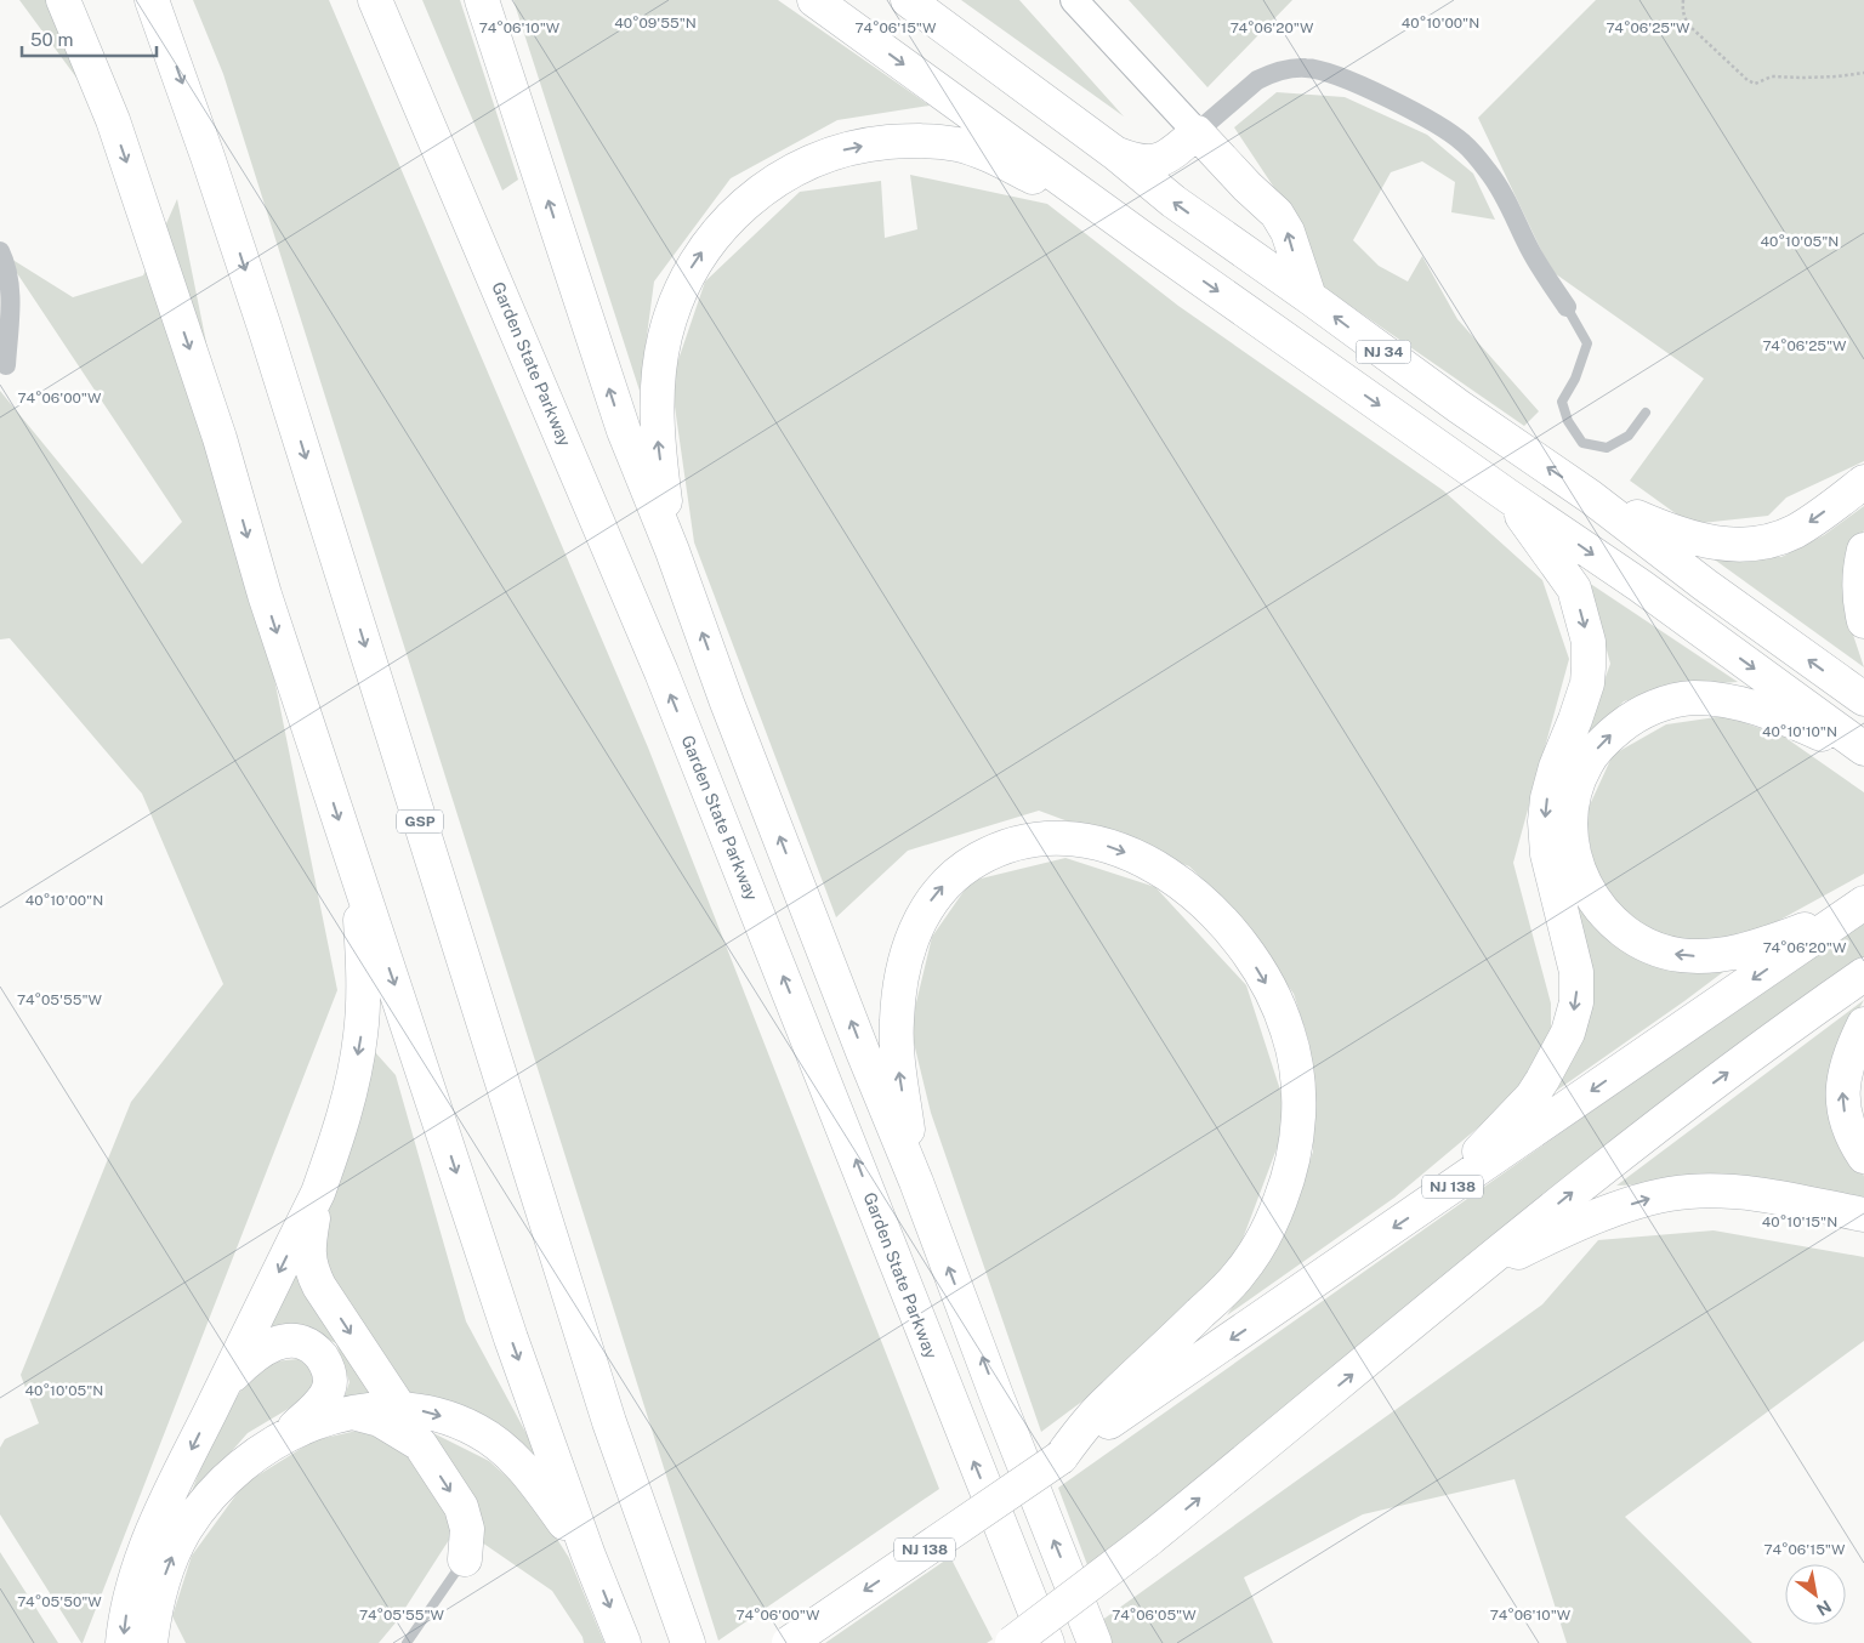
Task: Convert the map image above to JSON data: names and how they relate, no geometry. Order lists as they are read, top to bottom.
{
  "streets": {
    "highway": [
      "NJ 34",
      "Garden State Parkway",
      "GSP",
      "NJ 138"
    ]
  },
  "scale_bar": "50 m",
  "north": "bottom right",
  "coordinates": [
    "40°09'55\"N",
    "40°10'00\"N",
    "74°06'10\"W",
    "74°06'15\"W",
    "74°06'20\"W",
    "74°06'25\"W",
    "40°10'05\"N",
    "74°06'00\"W",
    "40°10'10\"N",
    "74°05'55\"W",
    "40°10'15\"N",
    "74°05'50\"W",
    "74°06'05\"W"
  ]
}
